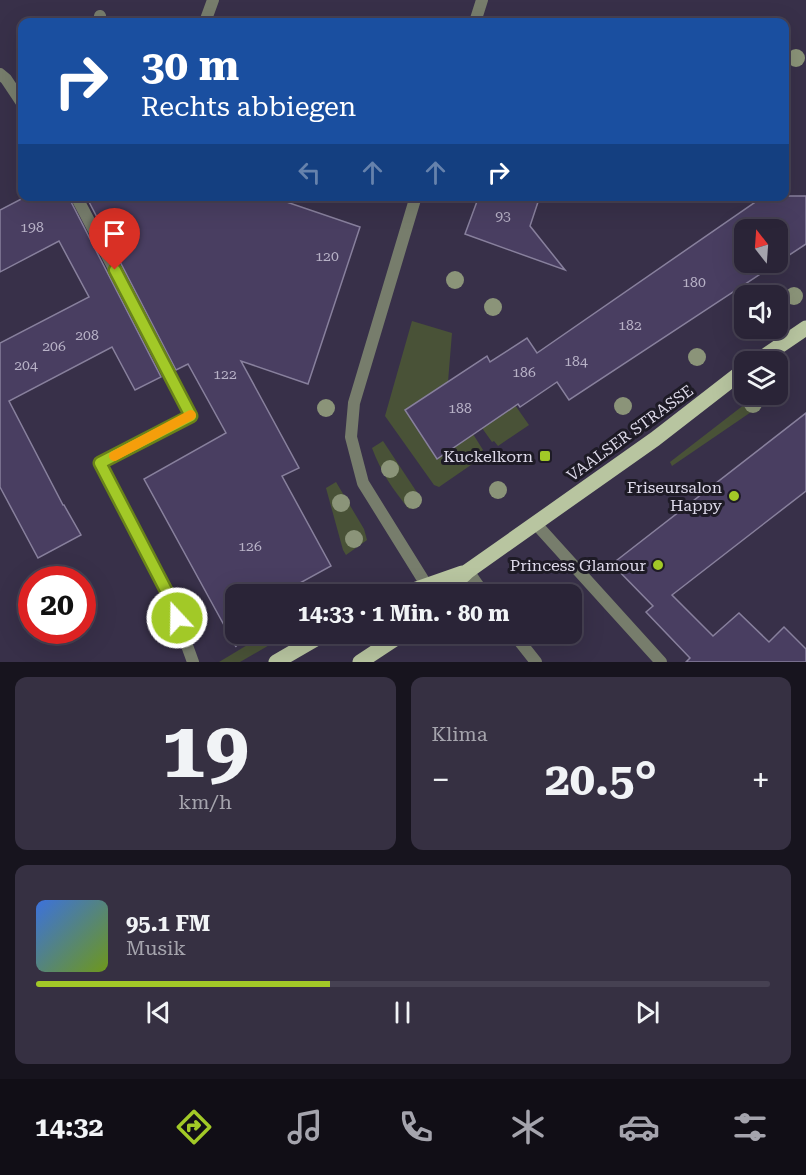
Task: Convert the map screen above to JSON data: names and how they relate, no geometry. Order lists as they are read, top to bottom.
{
  "streets": {
    "main road": ["VAALSER STRASSE"]
  },
  "places": {
    "transit": ["Kuckelkorn"],
    "other": ["Friseursalon Happy", "Princess Glamour"]
  },
  "house_numbers": [
    "93",
    "198",
    "120",
    "180",
    "182",
    "208",
    "206",
    "184",
    "204",
    "186",
    "122",
    "188",
    "126"
  ],
  "north": "top",
  "page": {
    "turn": ["30 m", "Rechts abbiegen"],
    "limit": "20",
    "trip": "14:33 · 1 Min. · 80 m",
    "tile": [
      ["19", "km/h"],
      "Klima"
    ],
    "heat": ["−", "20.5°", "+"],
    "song": ["95.1 FM", "Musik"],
    "tabs": "14:32"
  }
}
